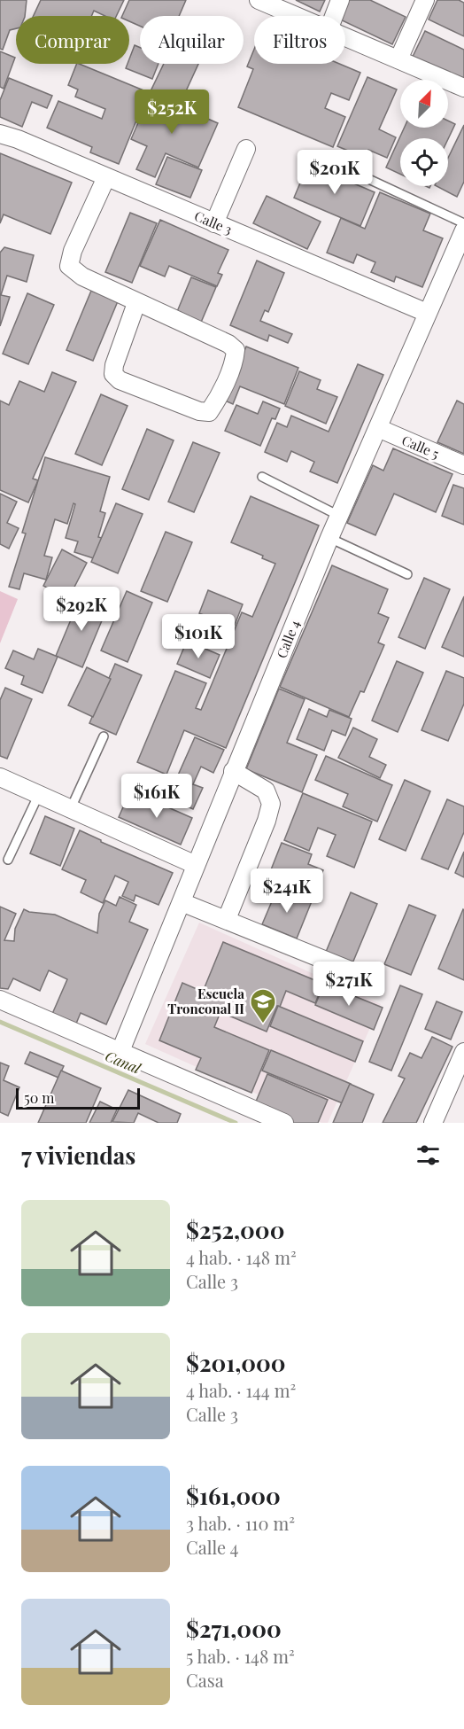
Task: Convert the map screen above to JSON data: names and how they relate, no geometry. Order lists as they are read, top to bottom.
{
  "streets": {
    "street": ["Calle 3", "Calle 5", "Calle 4"]
  },
  "crossings": [
    ["Calle 3", "Calle 4"],
    ["Calle 5", "Calle 4"]
  ],
  "water": ["Canal"],
  "places": {
    "school or university": ["Escuela Tronconal II"]
  },
  "scale_bar": "50 m",
  "north": "top right",
  "page": {
    "chip": ["Comprar", "Alquilar", "Filtros"],
    "price": [
      "$252K",
      "$201K",
      "$292K",
      "$101K",
      "$161K",
      "$241K",
      "$271K"
    ],
    "scale": "50 m",
    "heading": "7 viviendas",
    "list": [
      {
        "name": "$252,000",
        "note": "4 hab. · 148 m² · Calle 3"
      },
      {
        "name": "$201,000",
        "note": "4 hab. · 144 m² · Calle 3"
      },
      {
        "name": "$161,000",
        "note": "3 hab. · 110 m² · Calle 4"
      },
      {
        "name": "$271,000",
        "note": "5 hab. · 148 m² · Casa"
      }
    ]
  }
}
